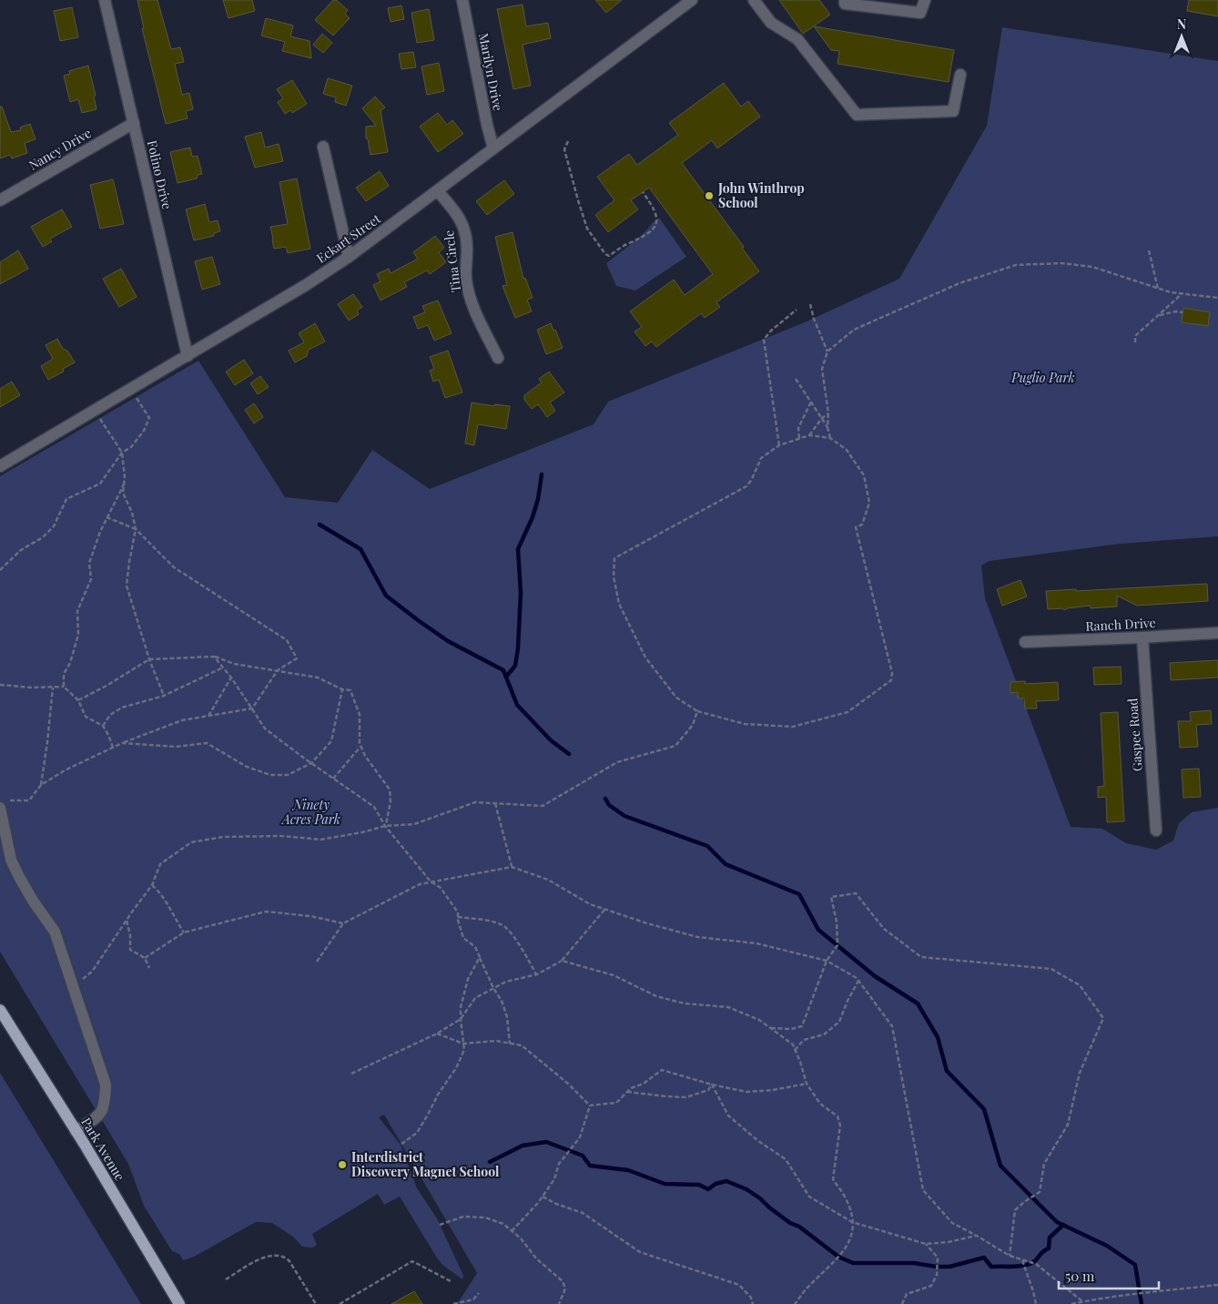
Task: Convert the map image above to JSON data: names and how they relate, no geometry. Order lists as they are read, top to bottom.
{
  "streets": {
    "main road": ["Park Avenue"],
    "street": [
      "Marilyn Drive",
      "Nancy Drive",
      "Folino Drive",
      "Eckart Street",
      "Tina Circle",
      "Ranch Drive",
      "Gaspee Road"
    ]
  },
  "crossings": [
    ["Marilyn Drive", "Eckart Street"],
    ["Nancy Drive", "Folino Drive"],
    ["Folino Drive", "Eckart Street"],
    ["Eckart Street", "Tina Circle"],
    ["Ranch Drive", "Gaspee Road"]
  ],
  "parks": ["Puglio Park", "Ninety Acres Park"],
  "places": ["John Winthrop School", "Interdistrict Discovery Magnet School"],
  "scale_bar": "50 m",
  "north": "top"
}
